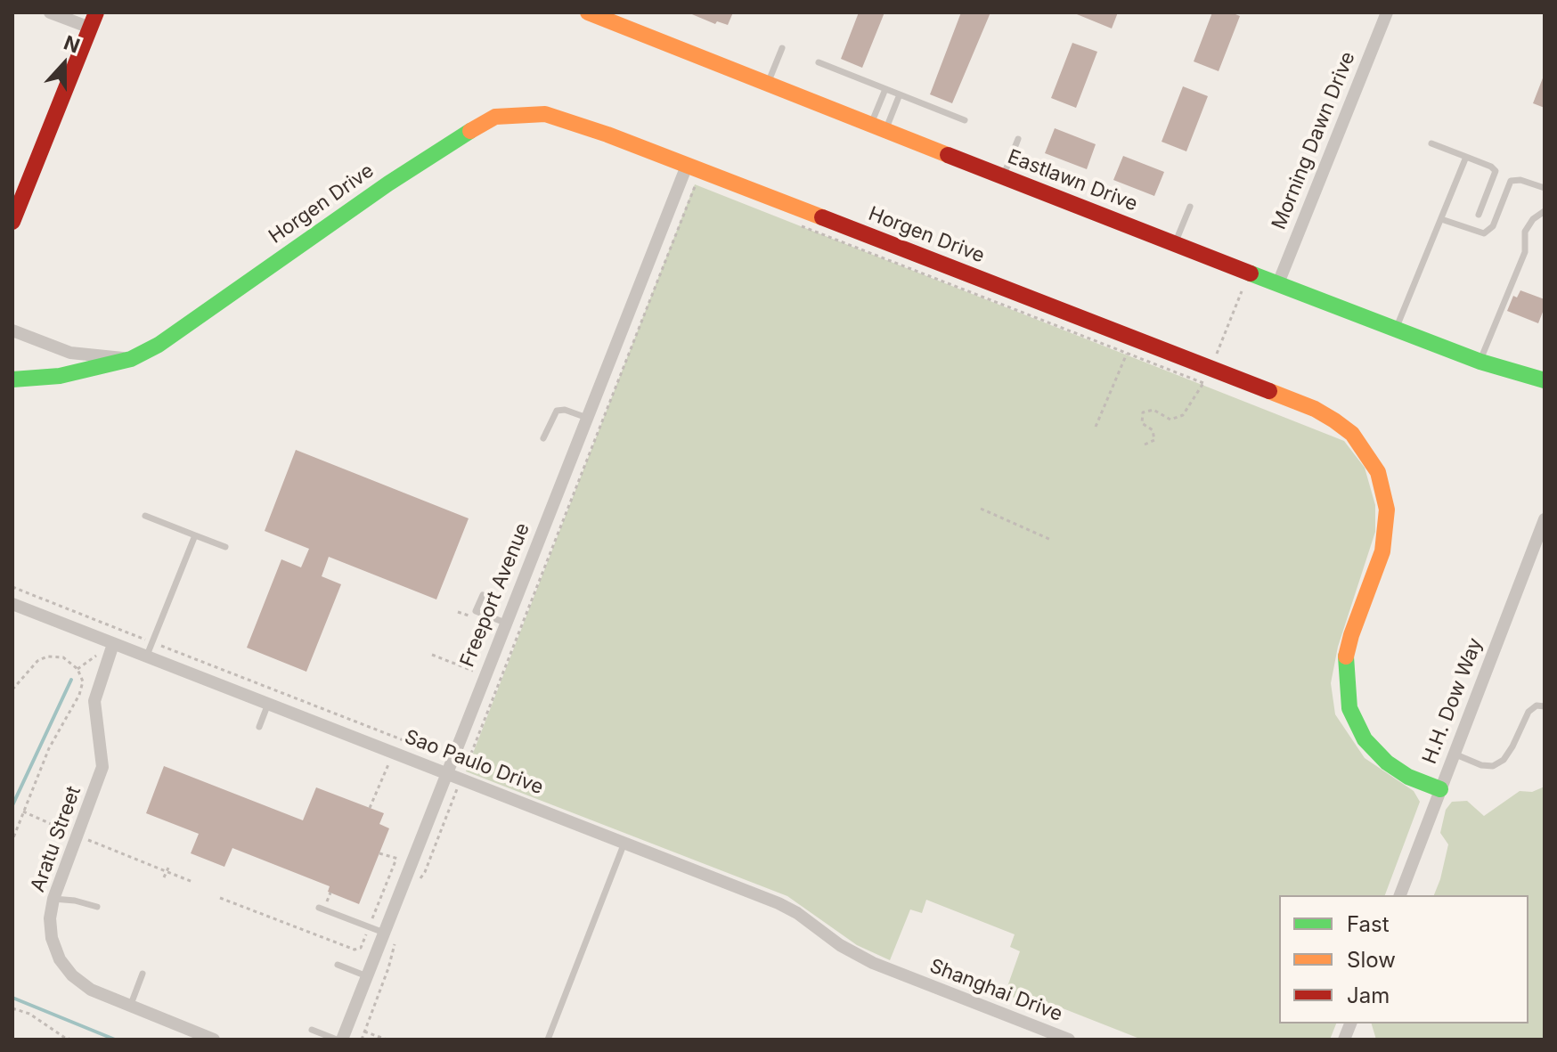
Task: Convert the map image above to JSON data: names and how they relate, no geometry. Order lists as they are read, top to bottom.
{
  "streets": {
    "street": [
      "Morning Dawn Drive",
      "Eastlawn Drive",
      "Horgen Drive",
      "Freeport Avenue",
      "H.H. Dow Way",
      "Sao Paulo Drive",
      "Aratu Street",
      "Shanghai Drive"
    ]
  },
  "crossings": [
    ["Morning Dawn Drive", "Eastlawn Drive"],
    ["Horgen Drive", "Freeport Avenue"],
    ["Horgen Drive", "H.H. Dow Way"],
    ["Freeport Avenue", "Sao Paulo Drive"],
    ["Sao Paulo Drive", "Aratu Street"],
    ["Sao Paulo Drive", "Shanghai Drive"]
  ],
  "legend": ["Fast", "Slow", "Jam"],
  "north": "top"
}
